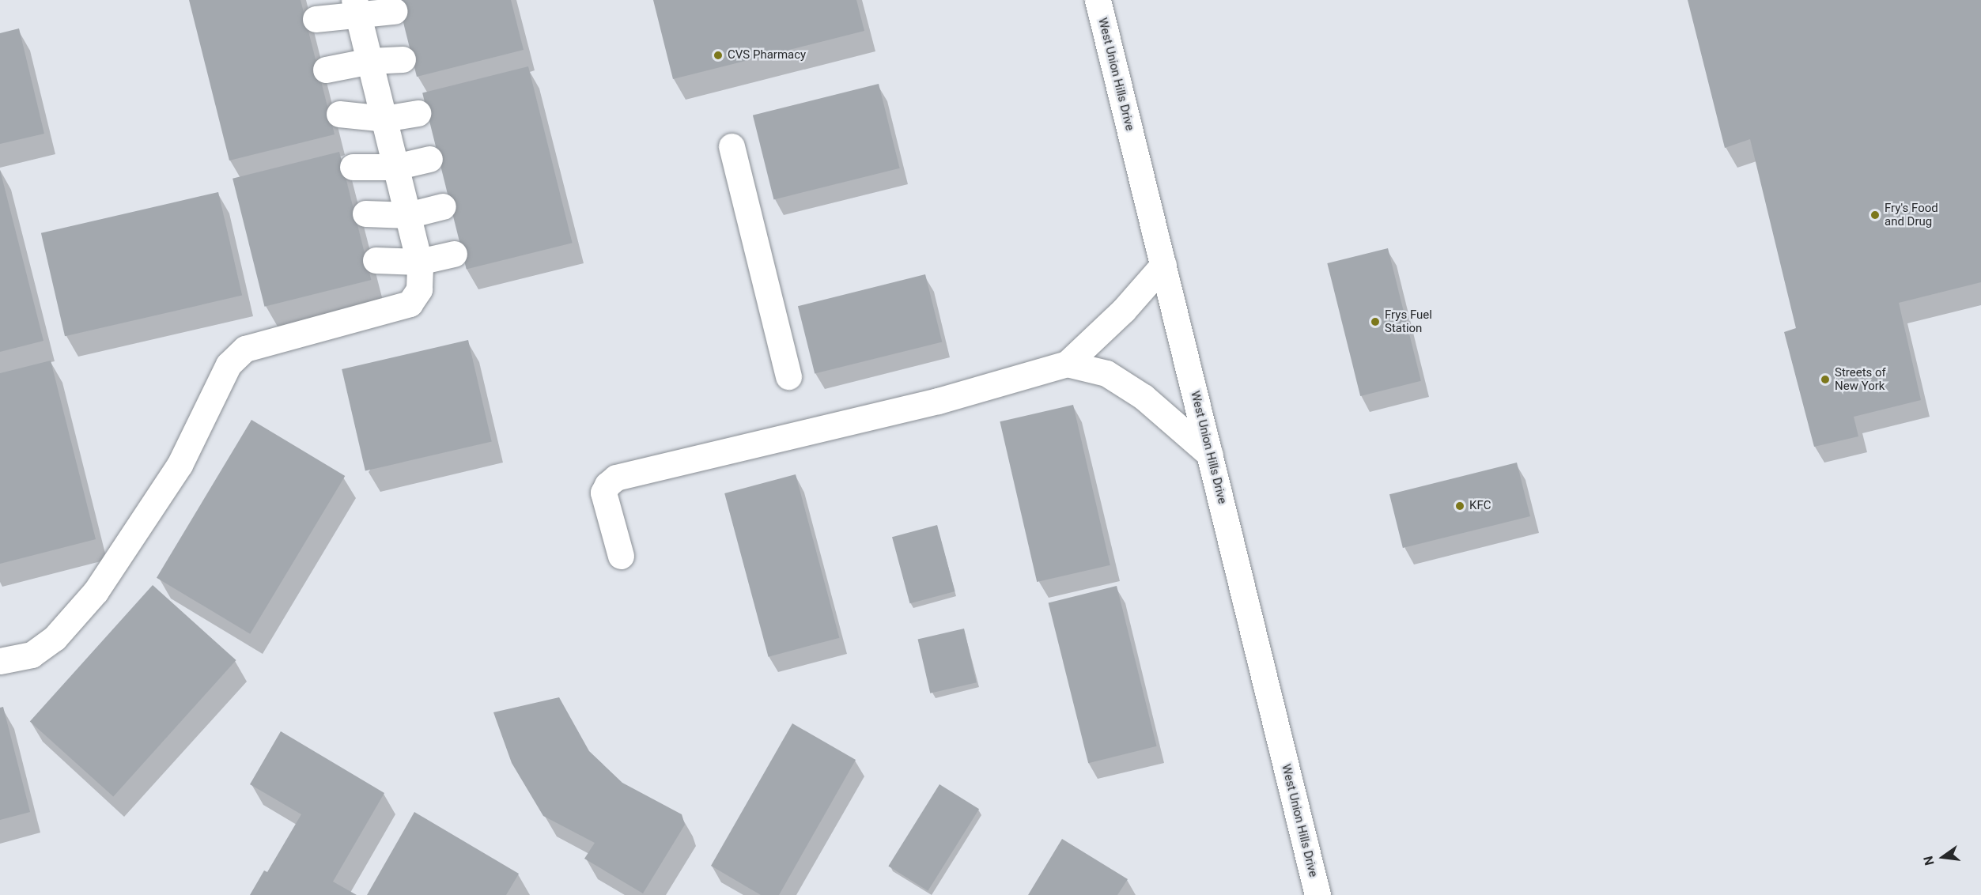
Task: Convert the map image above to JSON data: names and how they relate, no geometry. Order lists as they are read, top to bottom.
{
  "streets": {
    "main road": ["West Union Hills Drive"]
  },
  "places": [
    "CVS Pharmacy",
    "Fry's Food and Drug",
    "Frys Fuel Station",
    "Streets of New York",
    "KFC"
  ],
  "north": "left"
}
